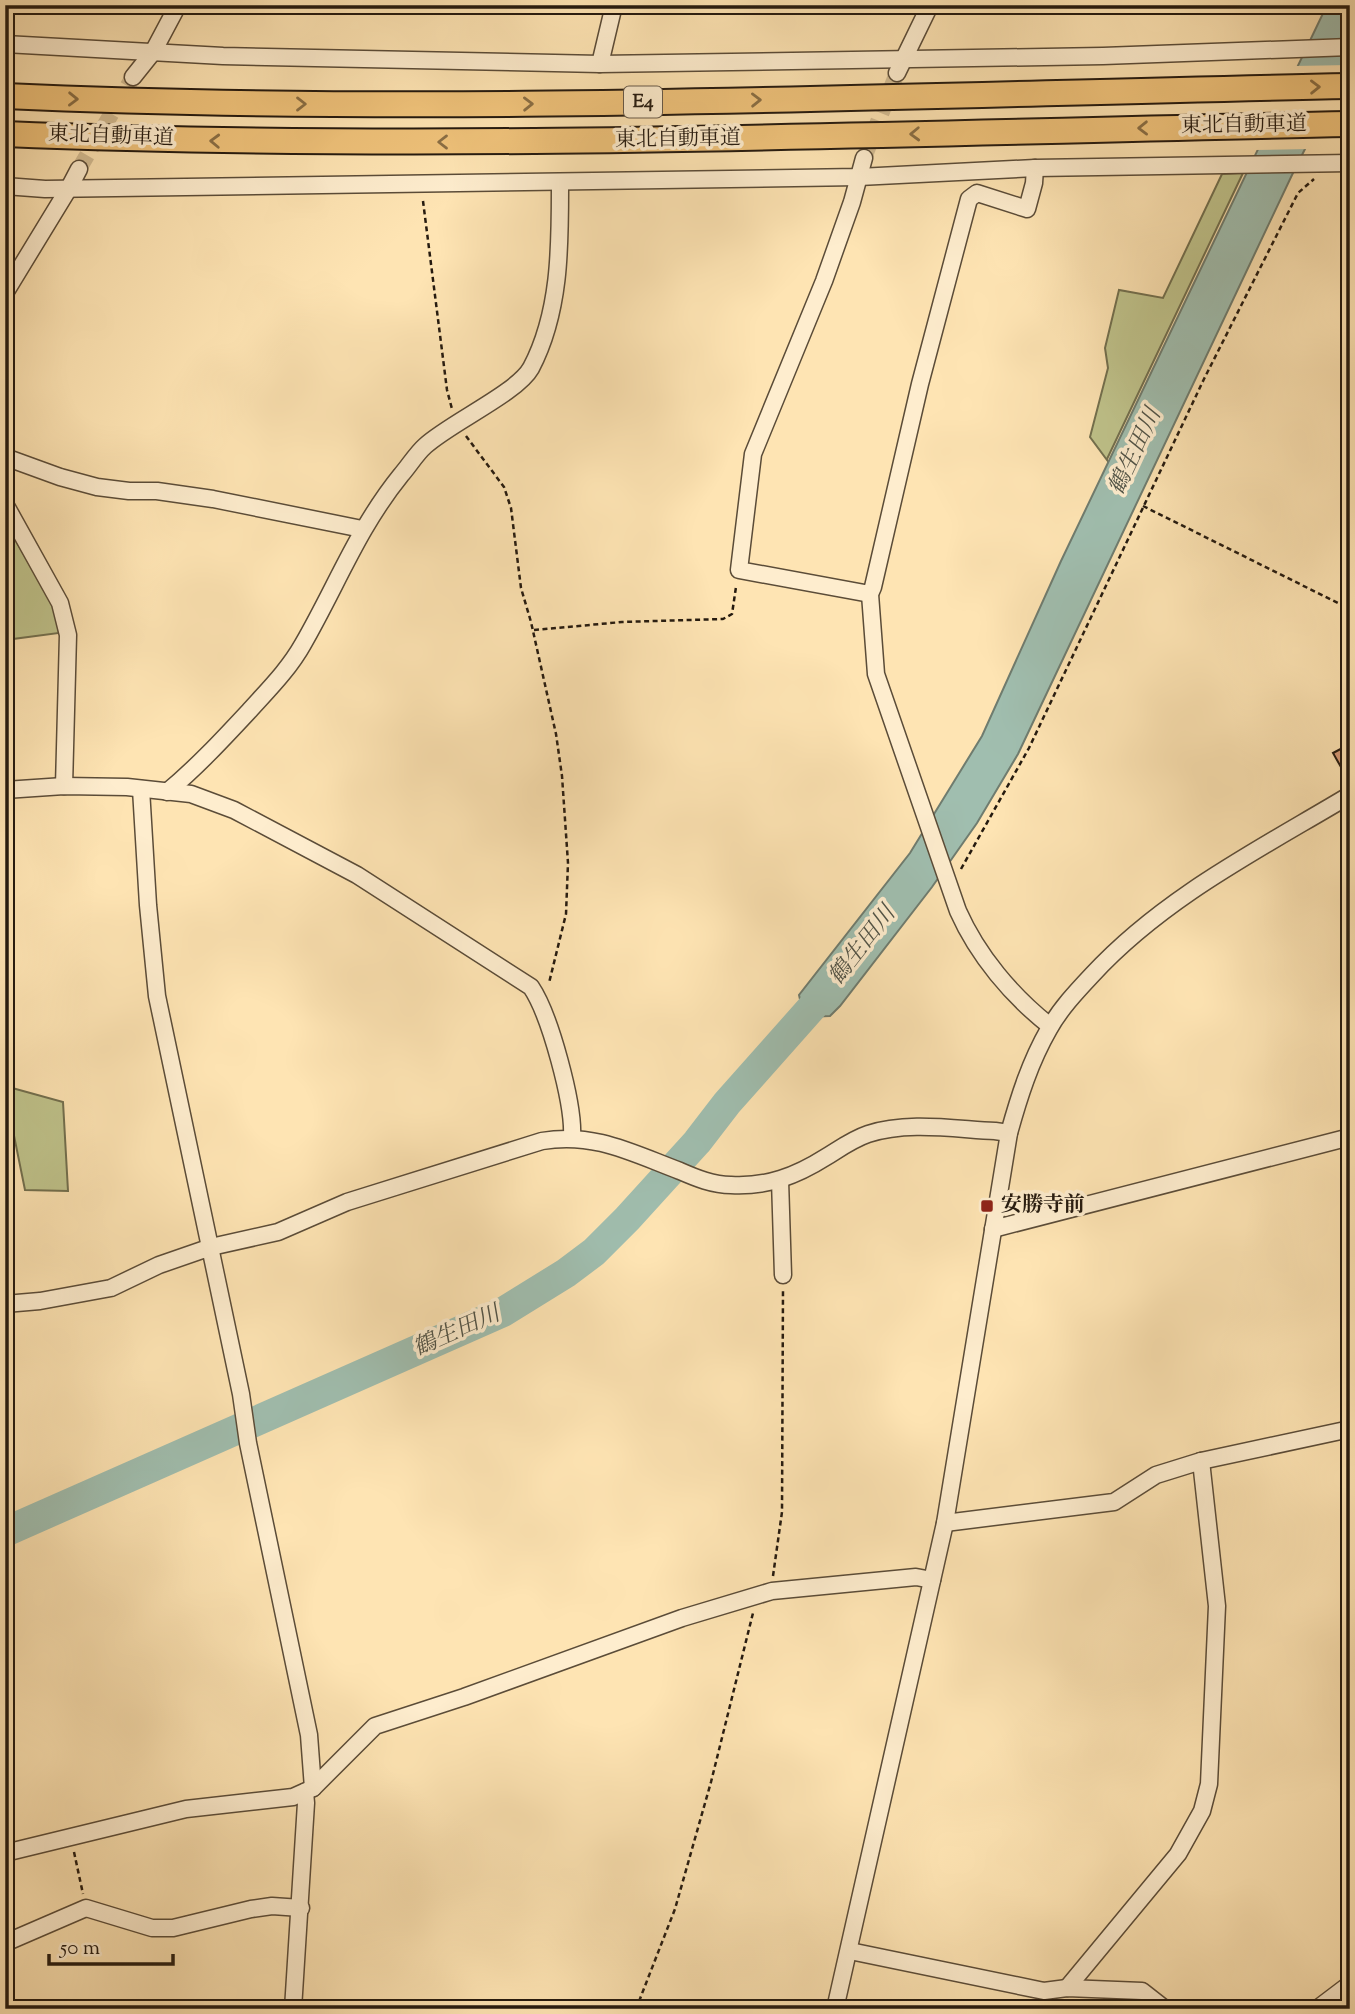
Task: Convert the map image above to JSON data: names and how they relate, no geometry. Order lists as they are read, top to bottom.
{
  "streets": {
    "highway": ["E4", "東北自動車道"]
  },
  "water": ["鶴生田川"],
  "places": {
    "transit": ["安勝寺前"]
  },
  "scale_bar": "50 m"
}
